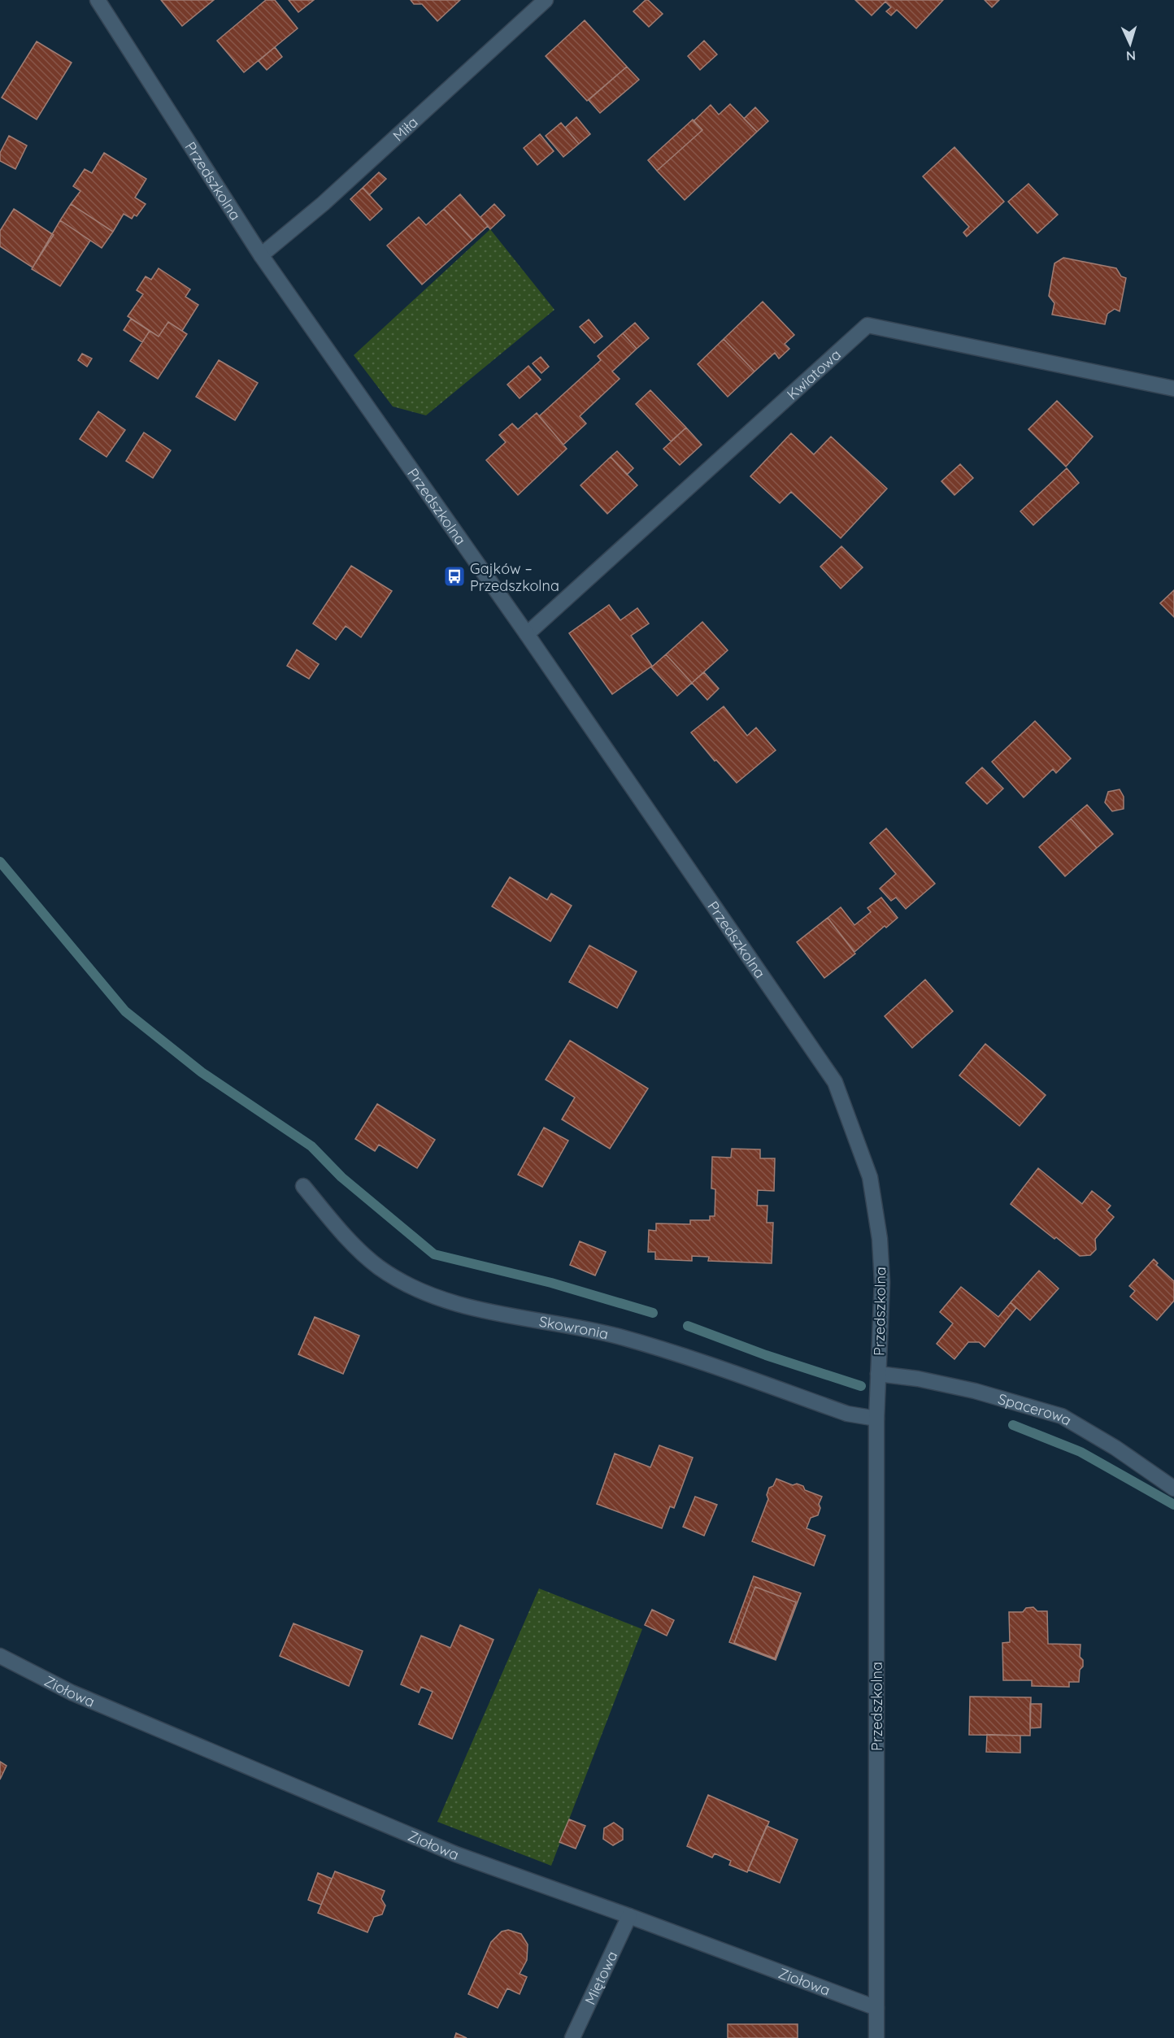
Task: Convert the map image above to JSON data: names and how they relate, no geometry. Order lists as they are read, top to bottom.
{
  "streets": {
    "street": [
      "Miła",
      "Przedszkolna",
      "Kwiatowa",
      "Skowronia",
      "Spacerowa",
      "Ziołowa",
      "Miętowa"
    ]
  },
  "crossings": [
    ["Miła", "Przedszkolna"],
    ["Przedszkolna", "Kwiatowa"],
    ["Przedszkolna", "Skowronia"],
    ["Przedszkolna", "Spacerowa"],
    ["Przedszkolna", "Ziołowa"],
    ["Ziołowa", "Miętowa"]
  ],
  "places": {
    "bus stop": ["Gajków – Przedszkolna"]
  },
  "north": "bottom"
}
